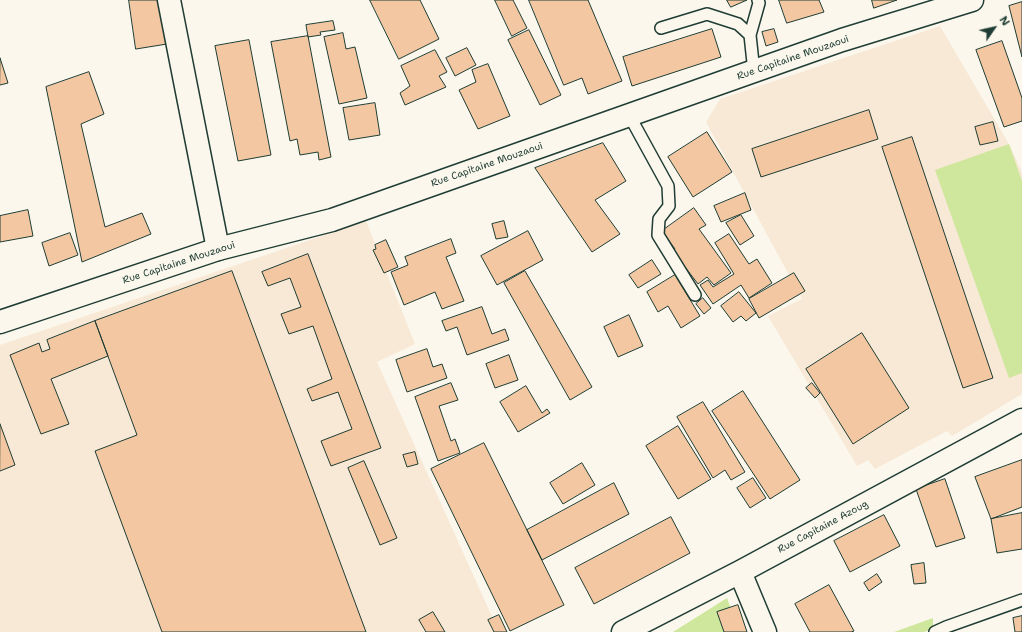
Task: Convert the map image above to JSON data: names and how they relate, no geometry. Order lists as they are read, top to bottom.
{
  "streets": {
    "main road": ["Rue Capitaine Mouzaoui", "Rue Capitaine Azoug"]
  },
  "north": "top right"
}
